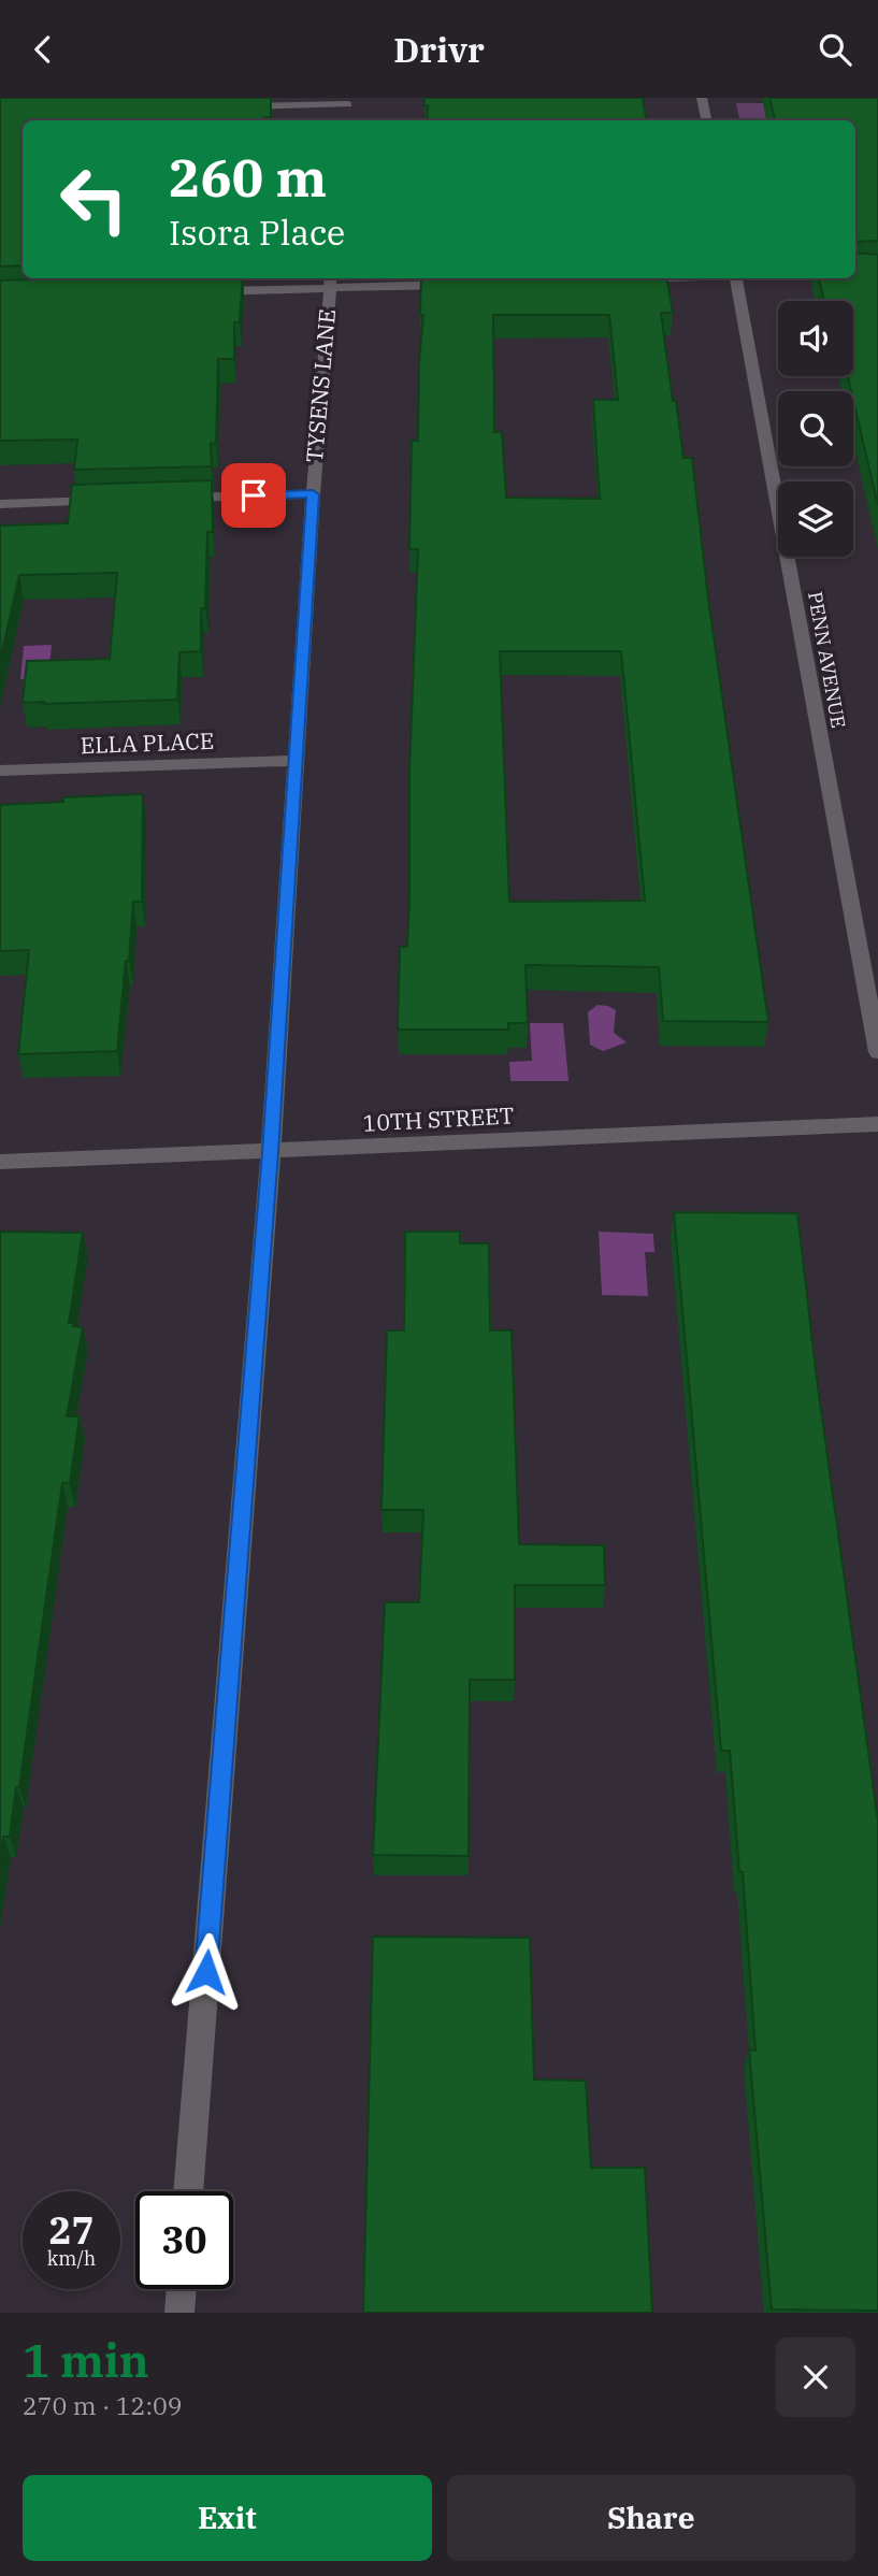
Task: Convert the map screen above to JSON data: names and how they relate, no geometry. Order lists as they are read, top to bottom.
{
  "streets": {
    "street": [
      "TYSENS LANE",
      "PENN AVENUE",
      "ELLA PLACE",
      "10TH STREET"
    ]
  },
  "crossings": [
    ["TYSENS LANE", "ELLA PLACE"],
    ["TYSENS LANE", "10TH STREET"]
  ],
  "page": {
    "header": "Drivr",
    "turn": ["260 m", "Isora Place"],
    "speed": "27 km/h",
    "limit": "30",
    "heading": ["1 min", "270 m · 12:09"],
    "buttons": ["Exit", "Share"]
  }
}
